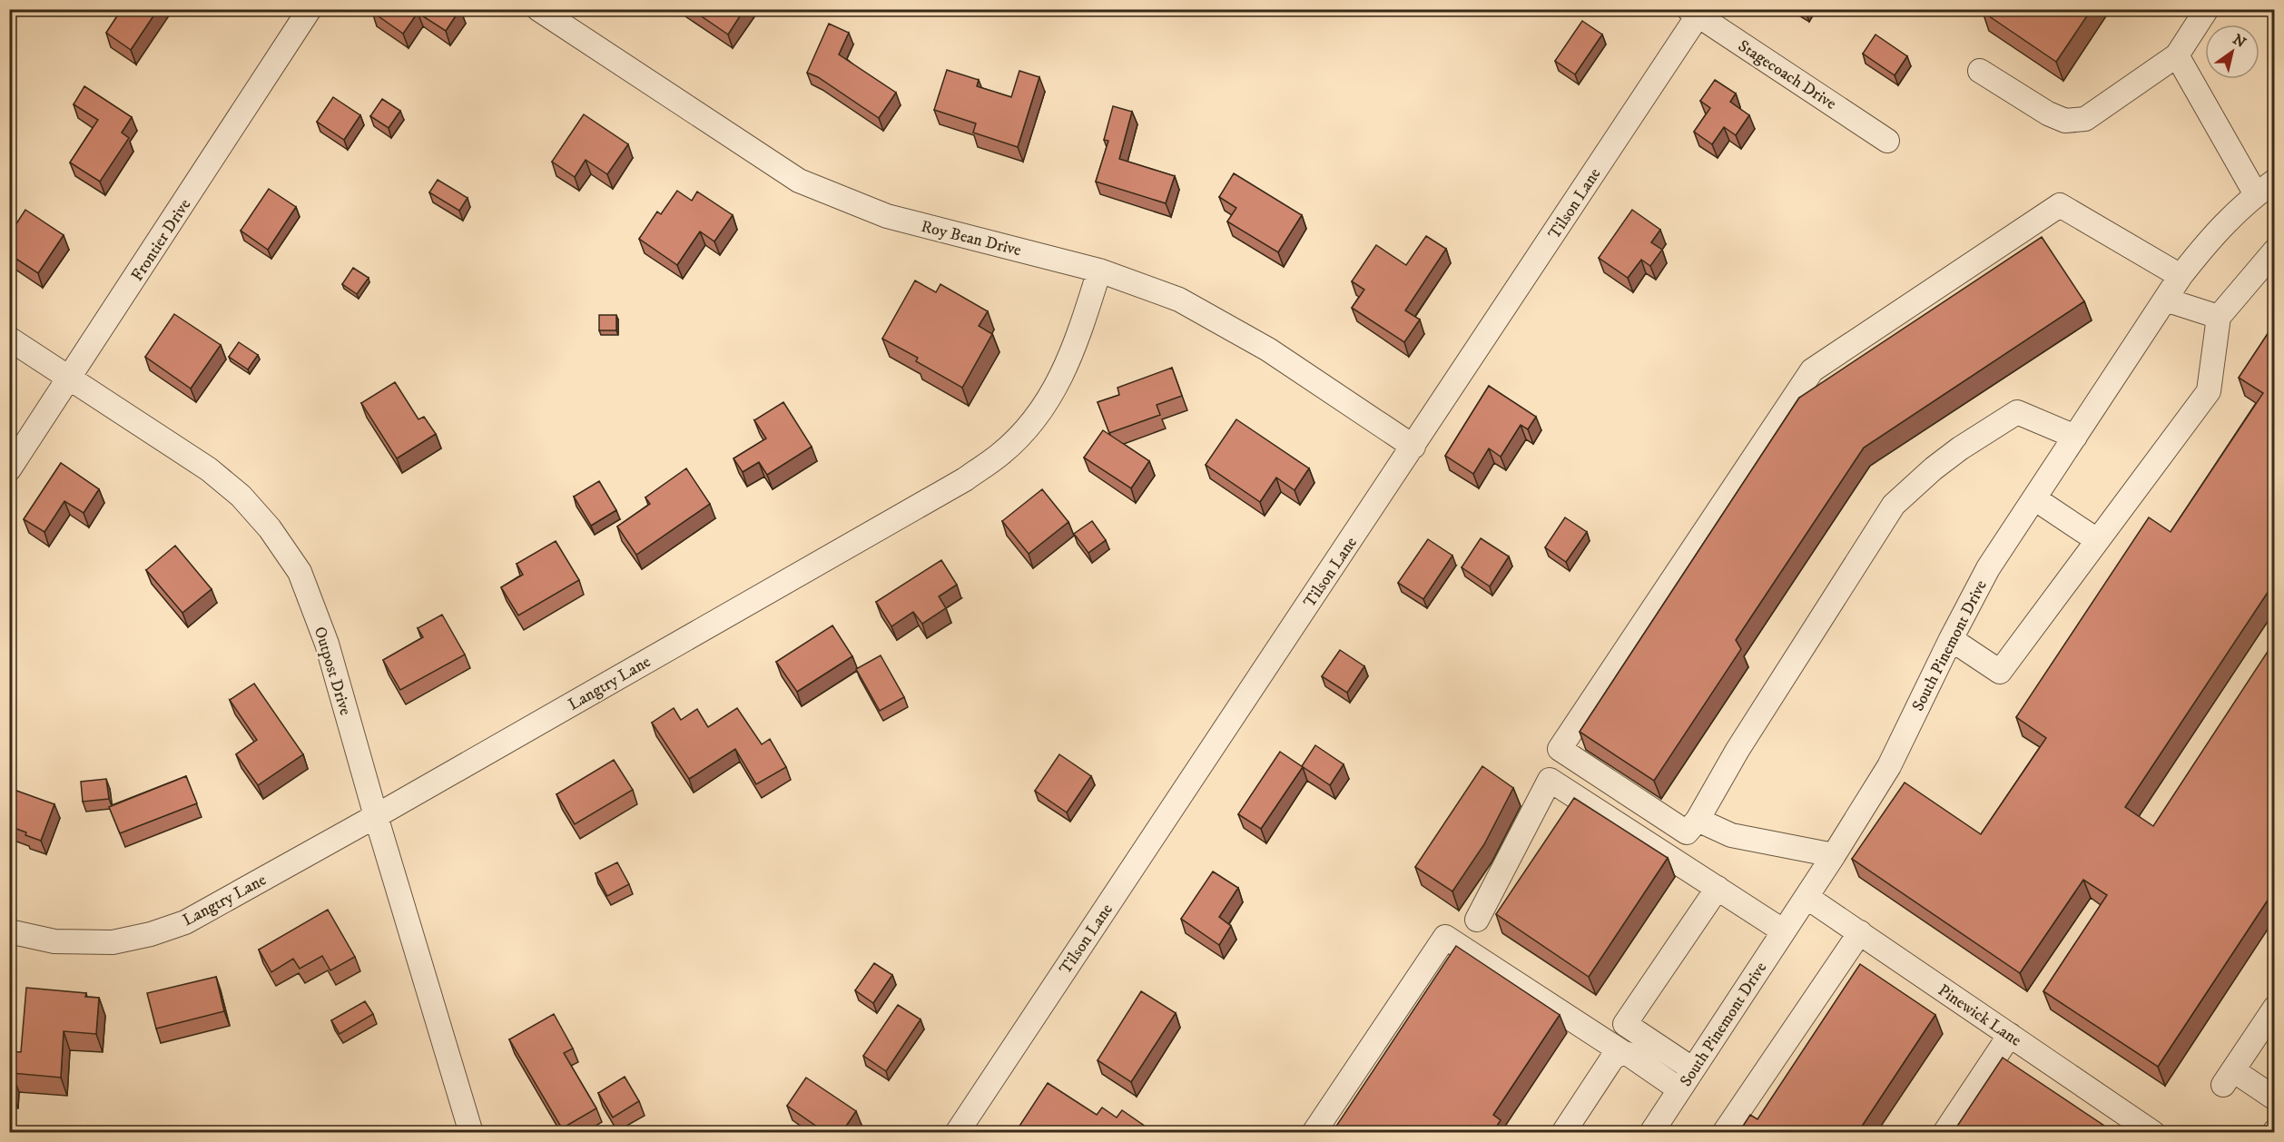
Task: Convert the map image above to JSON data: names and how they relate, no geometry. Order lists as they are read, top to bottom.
{
  "streets": {
    "street": [
      "Stagecoach Drive",
      "Tilson Lane",
      "Roy Bean Drive",
      "Frontier Drive",
      "South Pinemont Drive",
      "Outpost Drive",
      "Langtry Lane",
      "Pinewick Lane"
    ]
  },
  "crossings": [
    ["Stagecoach Drive", "Tilson Lane"],
    ["Tilson Lane", "Roy Bean Drive"],
    ["Roy Bean Drive", "Langtry Lane"],
    ["Frontier Drive", "Outpost Drive"],
    ["South Pinemont Drive", "Pinewick Lane"],
    ["Outpost Drive", "Langtry Lane"]
  ],
  "north": "top right"
}
